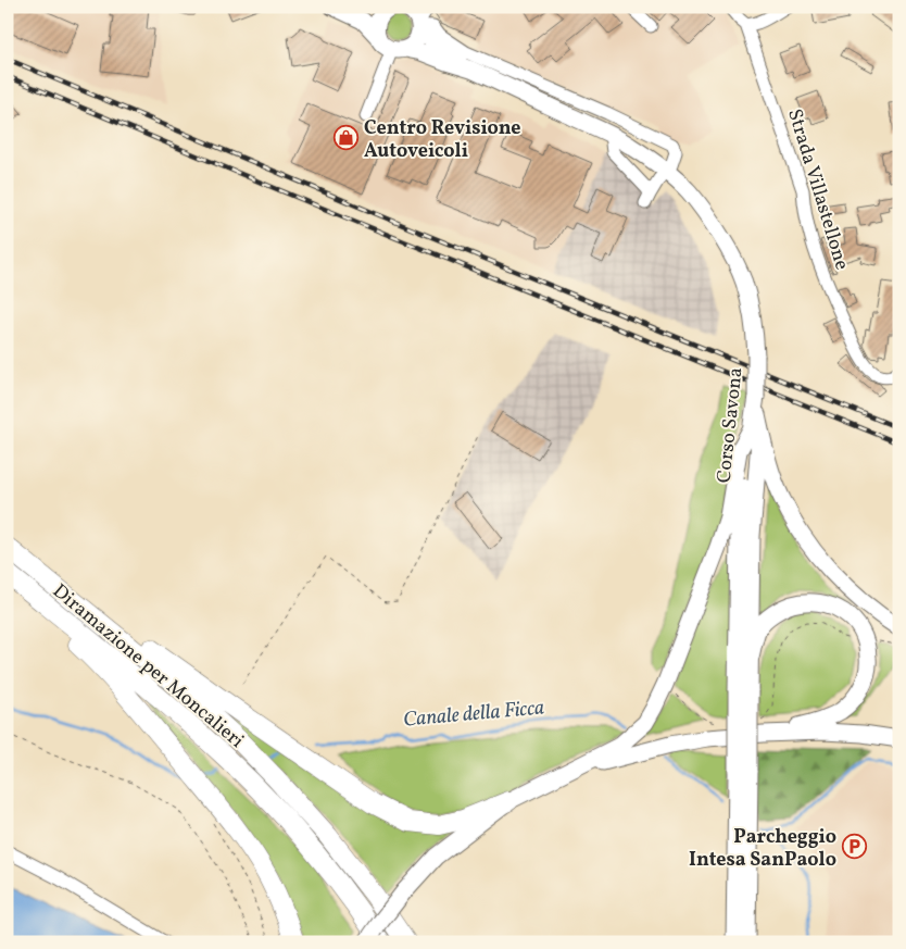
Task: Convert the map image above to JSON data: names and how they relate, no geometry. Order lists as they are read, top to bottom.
{
  "streets": {
    "highway": ["Diramazione per Moncalieri"],
    "main road": ["Corso Savona"],
    "street": ["Strada Villastellone"]
  },
  "water": ["Canale della Ficca"],
  "places": {
    "shop": ["Centro Revisione Autoveicoli"],
    "parking": ["Parcheggio Intesa SanPaolo"]
  }
}
